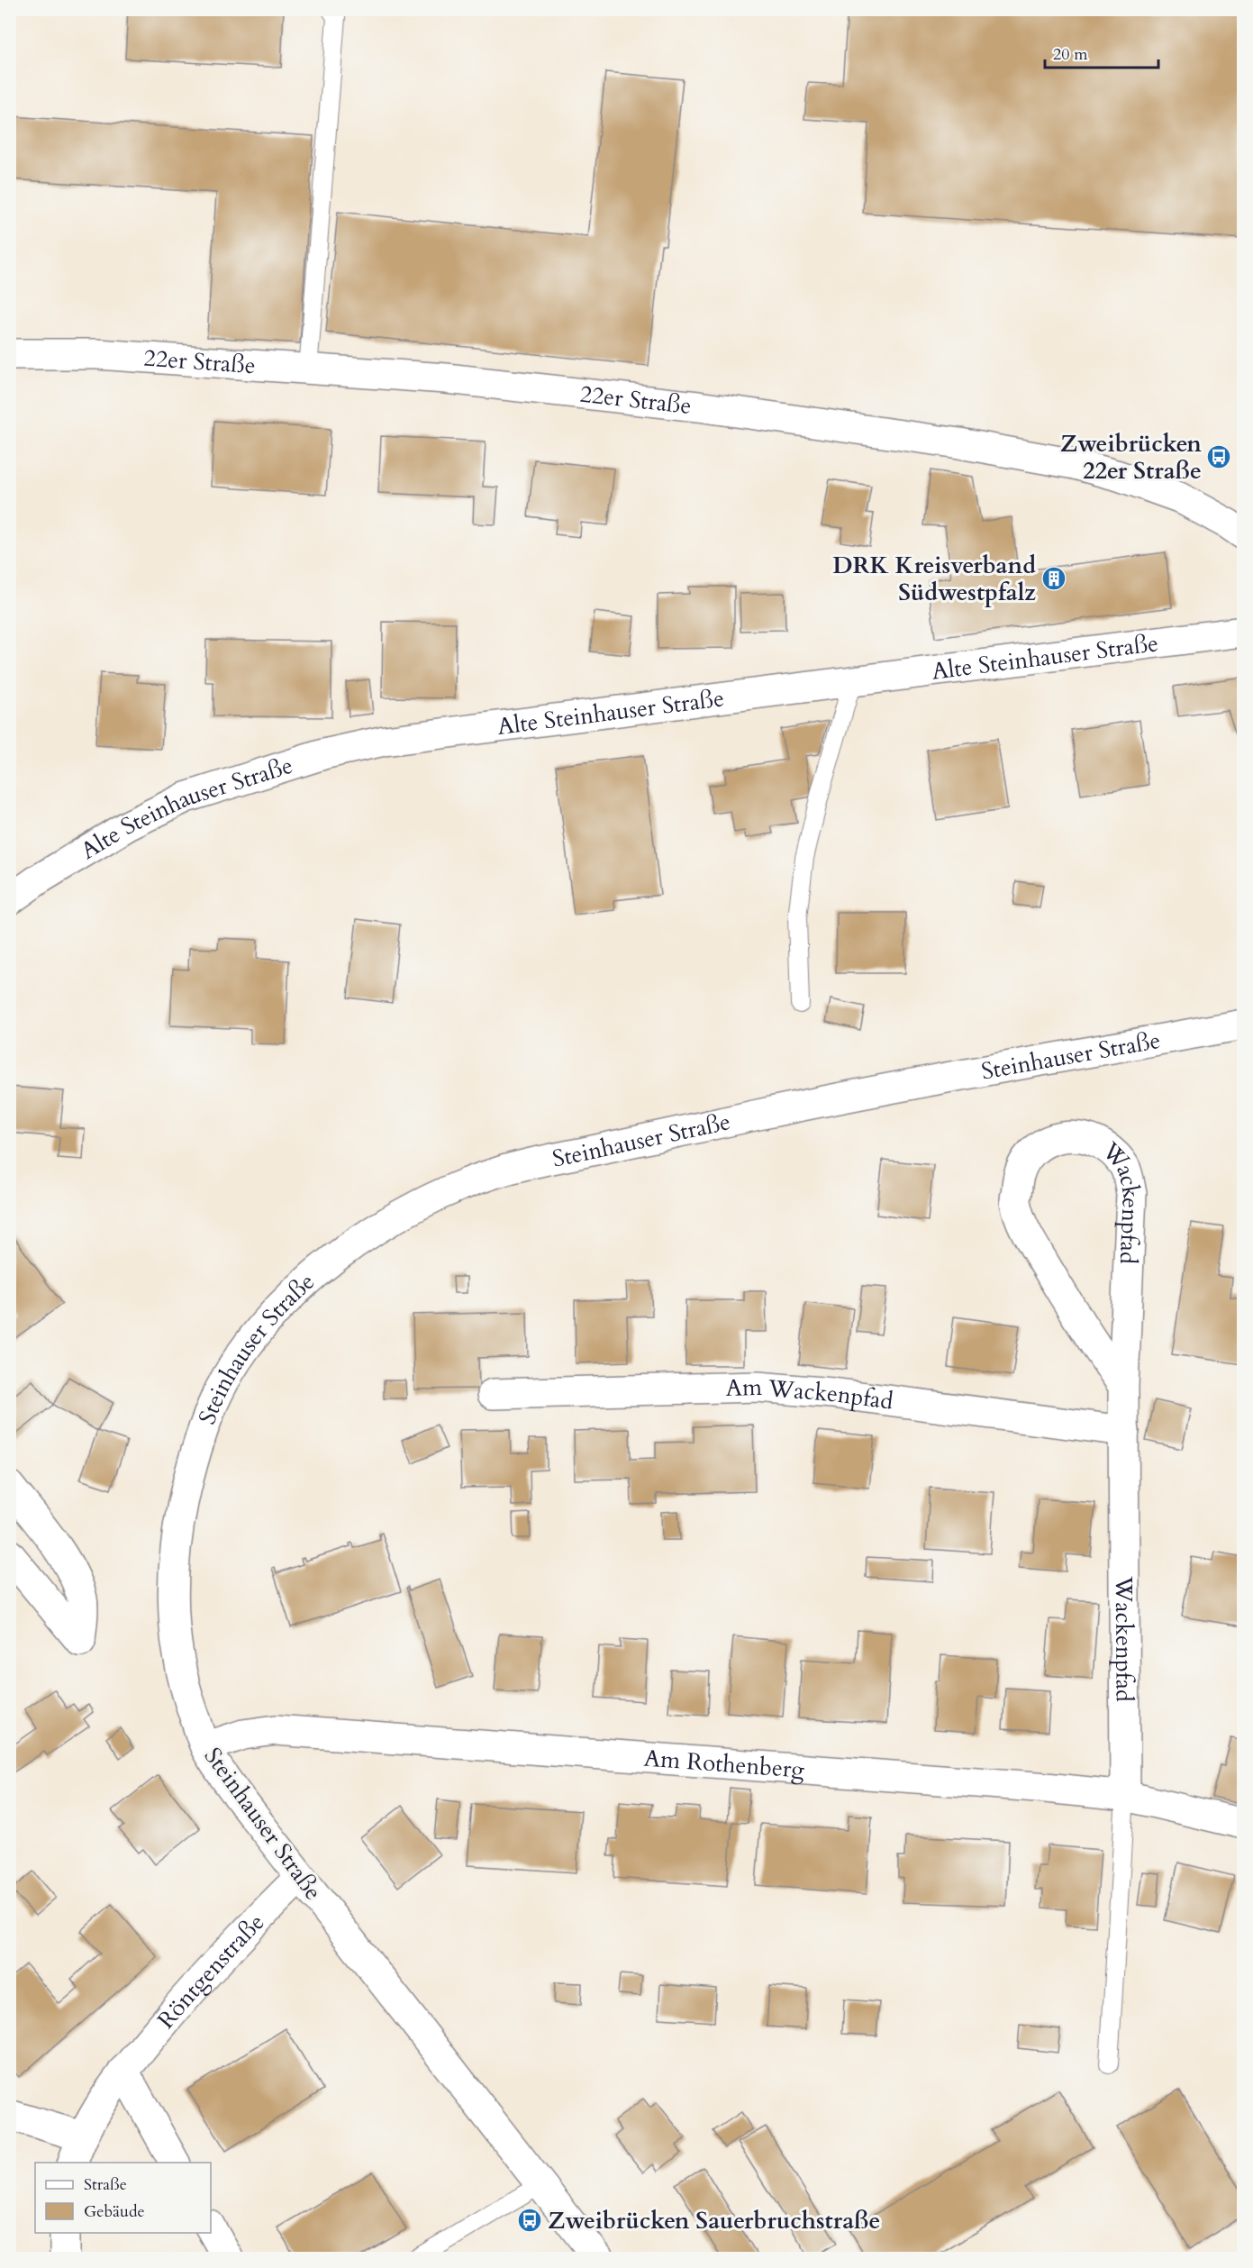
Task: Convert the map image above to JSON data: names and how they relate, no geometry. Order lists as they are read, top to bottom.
{
  "streets": {
    "street": [
      "22er Straße",
      "Alte Steinhauser Straße",
      "Steinhauser Straße",
      "Wackenpfad",
      "Am Wackenpfad",
      "Am Rothenberg",
      "Röntgenstraße"
    ]
  },
  "crossings": [
    ["Steinhauser Straße", "Am Rothenberg"],
    ["Steinhauser Straße", "Röntgenstraße"],
    ["Wackenpfad", "Am Wackenpfad"],
    ["Wackenpfad", "Am Rothenberg"]
  ],
  "places": {
    "bus stop": ["Zweibrücken 22er Straße", "Zweibrücken Sauerbruchstraße"],
    "building": ["DRK Kreisverband Südwestpfalz"]
  },
  "legend": ["Straße", "Gebäude"],
  "scale_bar": "20 m"
}
